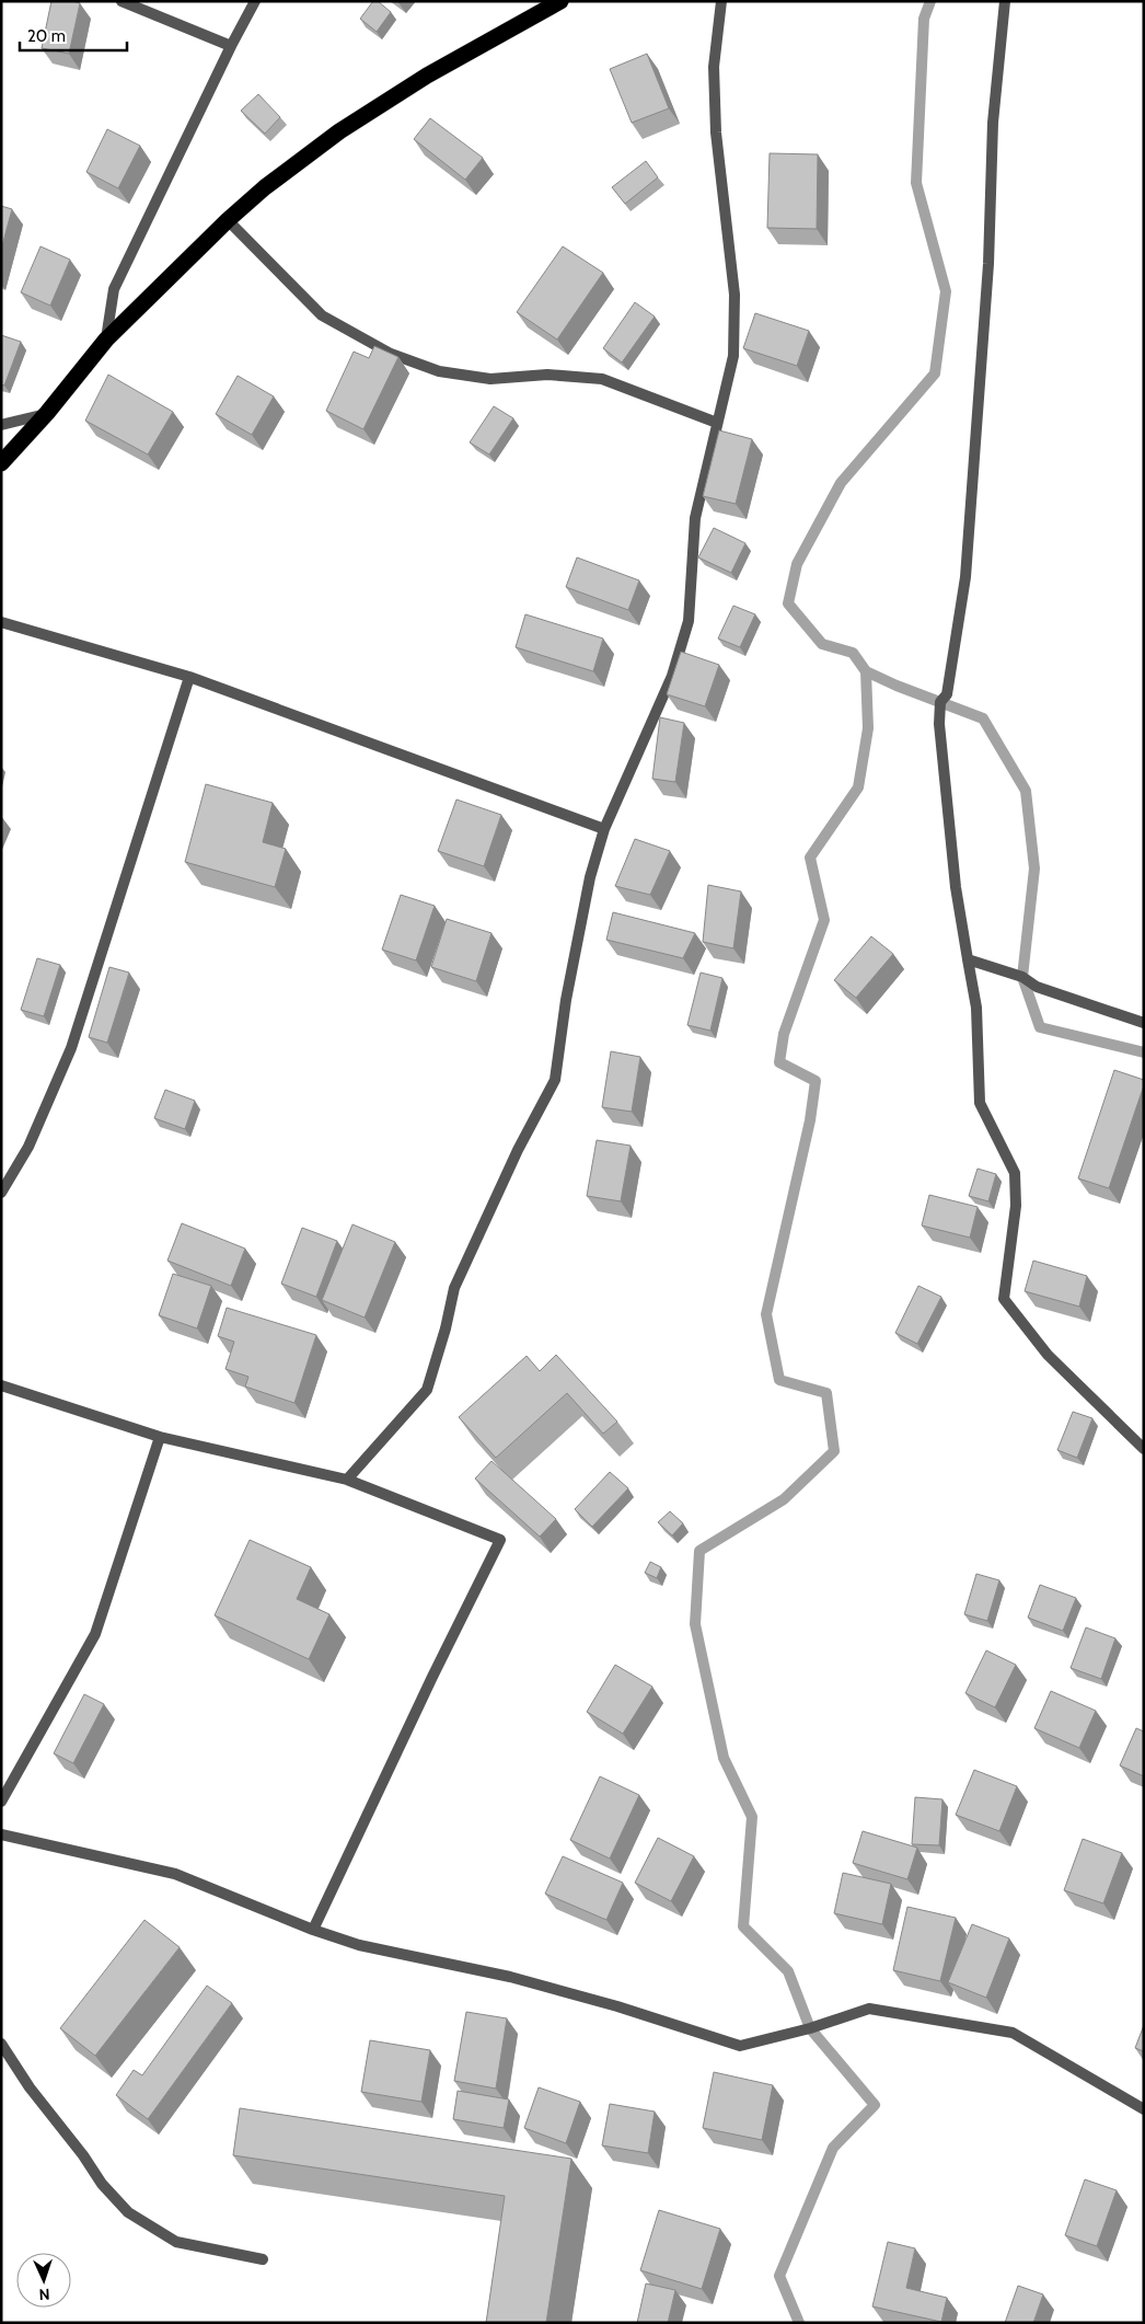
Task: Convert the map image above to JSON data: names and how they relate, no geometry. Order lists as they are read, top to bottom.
{
  "scale_bar": "20 m",
  "north": "bottom"
}
